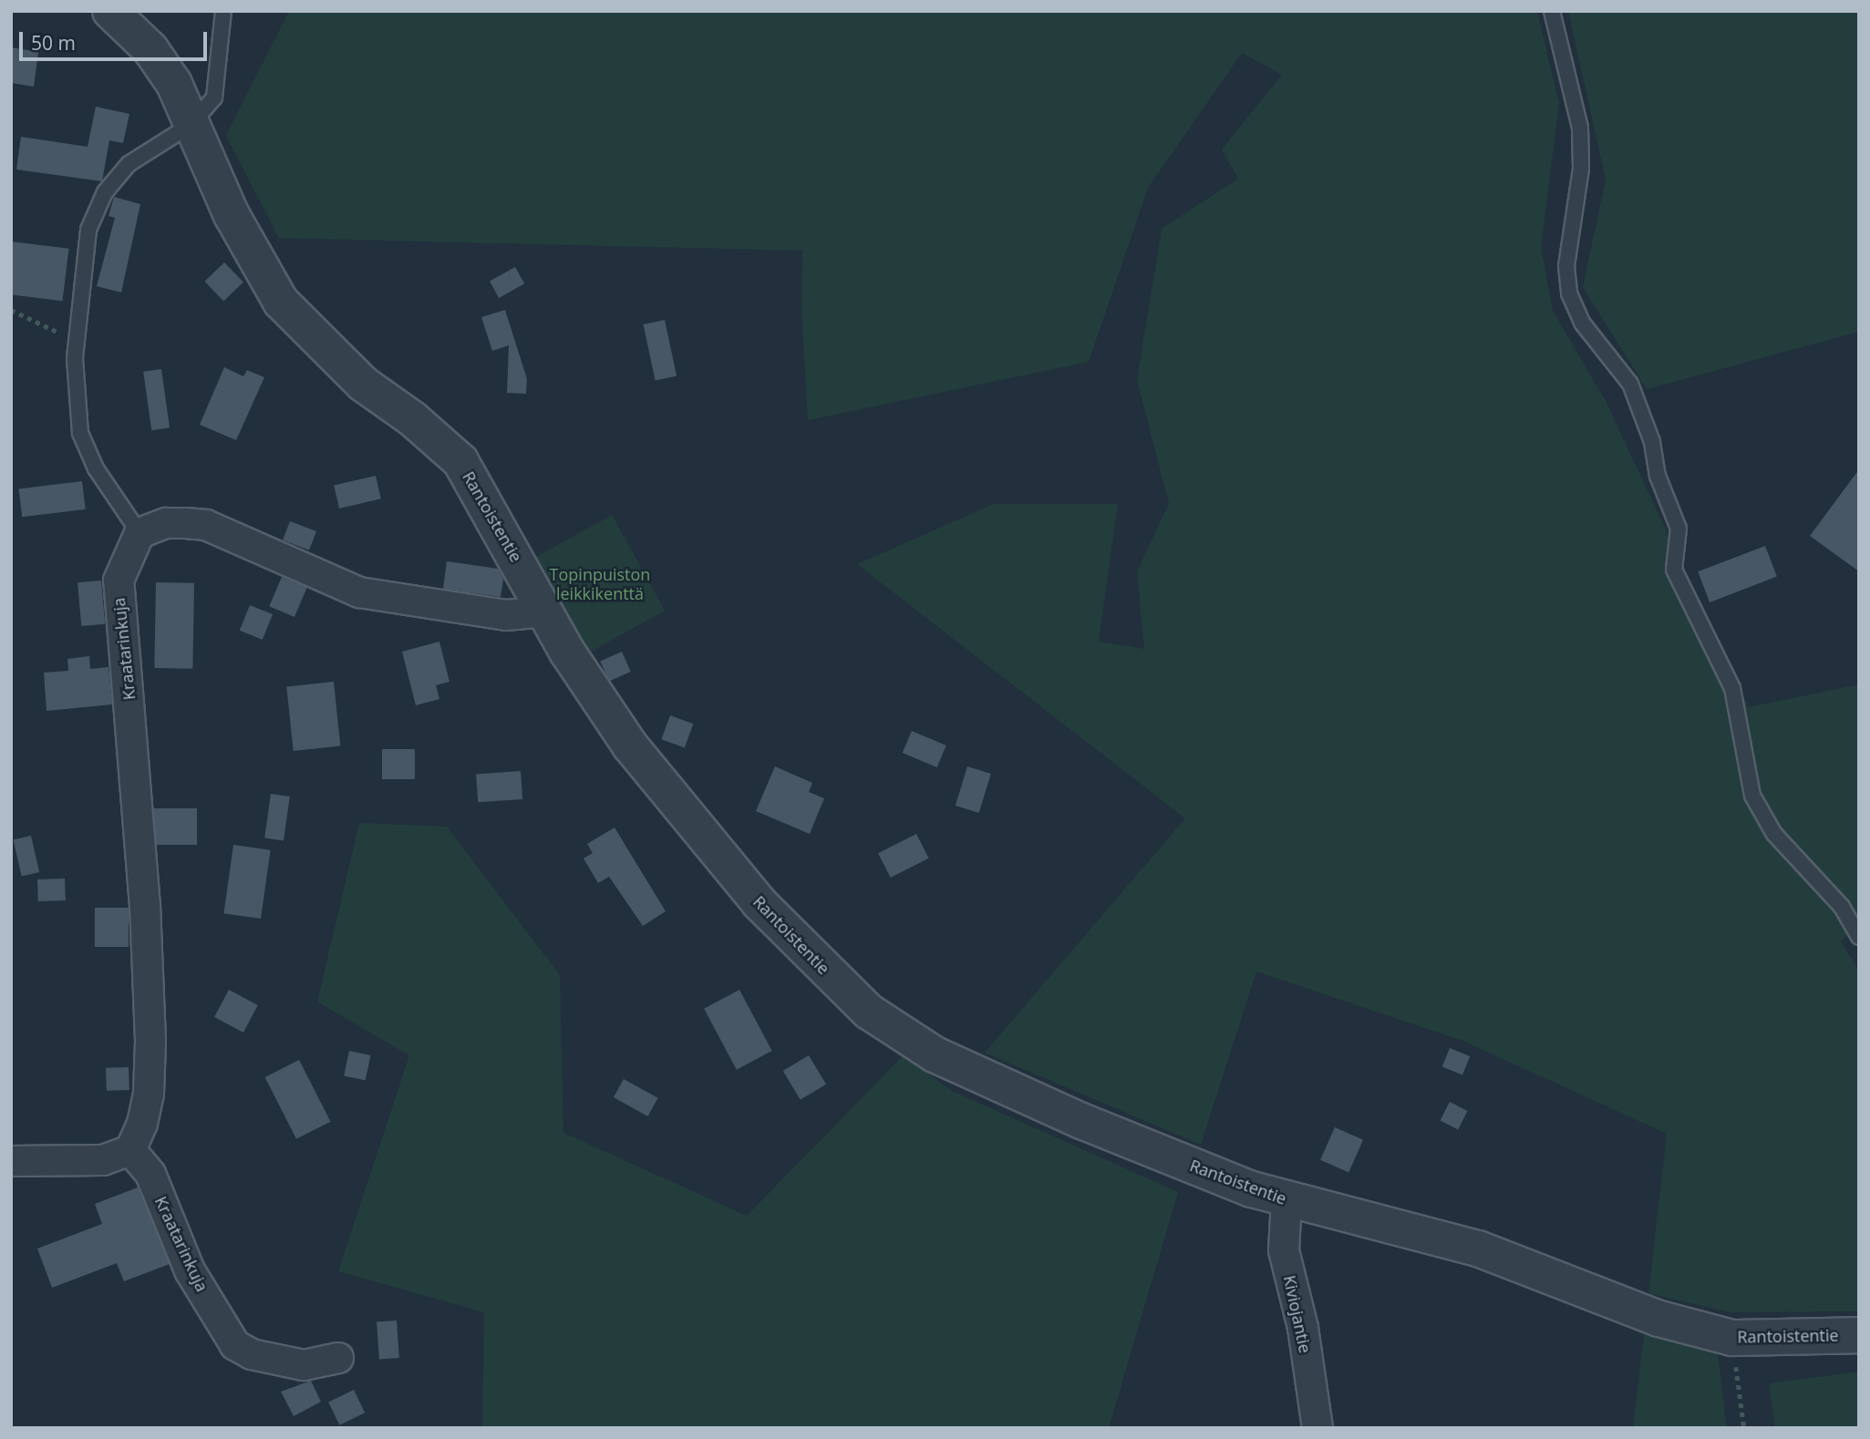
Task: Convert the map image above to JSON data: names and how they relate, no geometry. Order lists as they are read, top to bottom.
{
  "streets": {
    "street": ["Rantoistentie", "Kraatarinkuja", "Kiviojantie"]
  },
  "crossings": [
    ["Rantoistentie", "Kiviojantie"]
  ],
  "parks": ["Topinpuiston leikkikenttä"],
  "scale_bar": "50 m"
}
